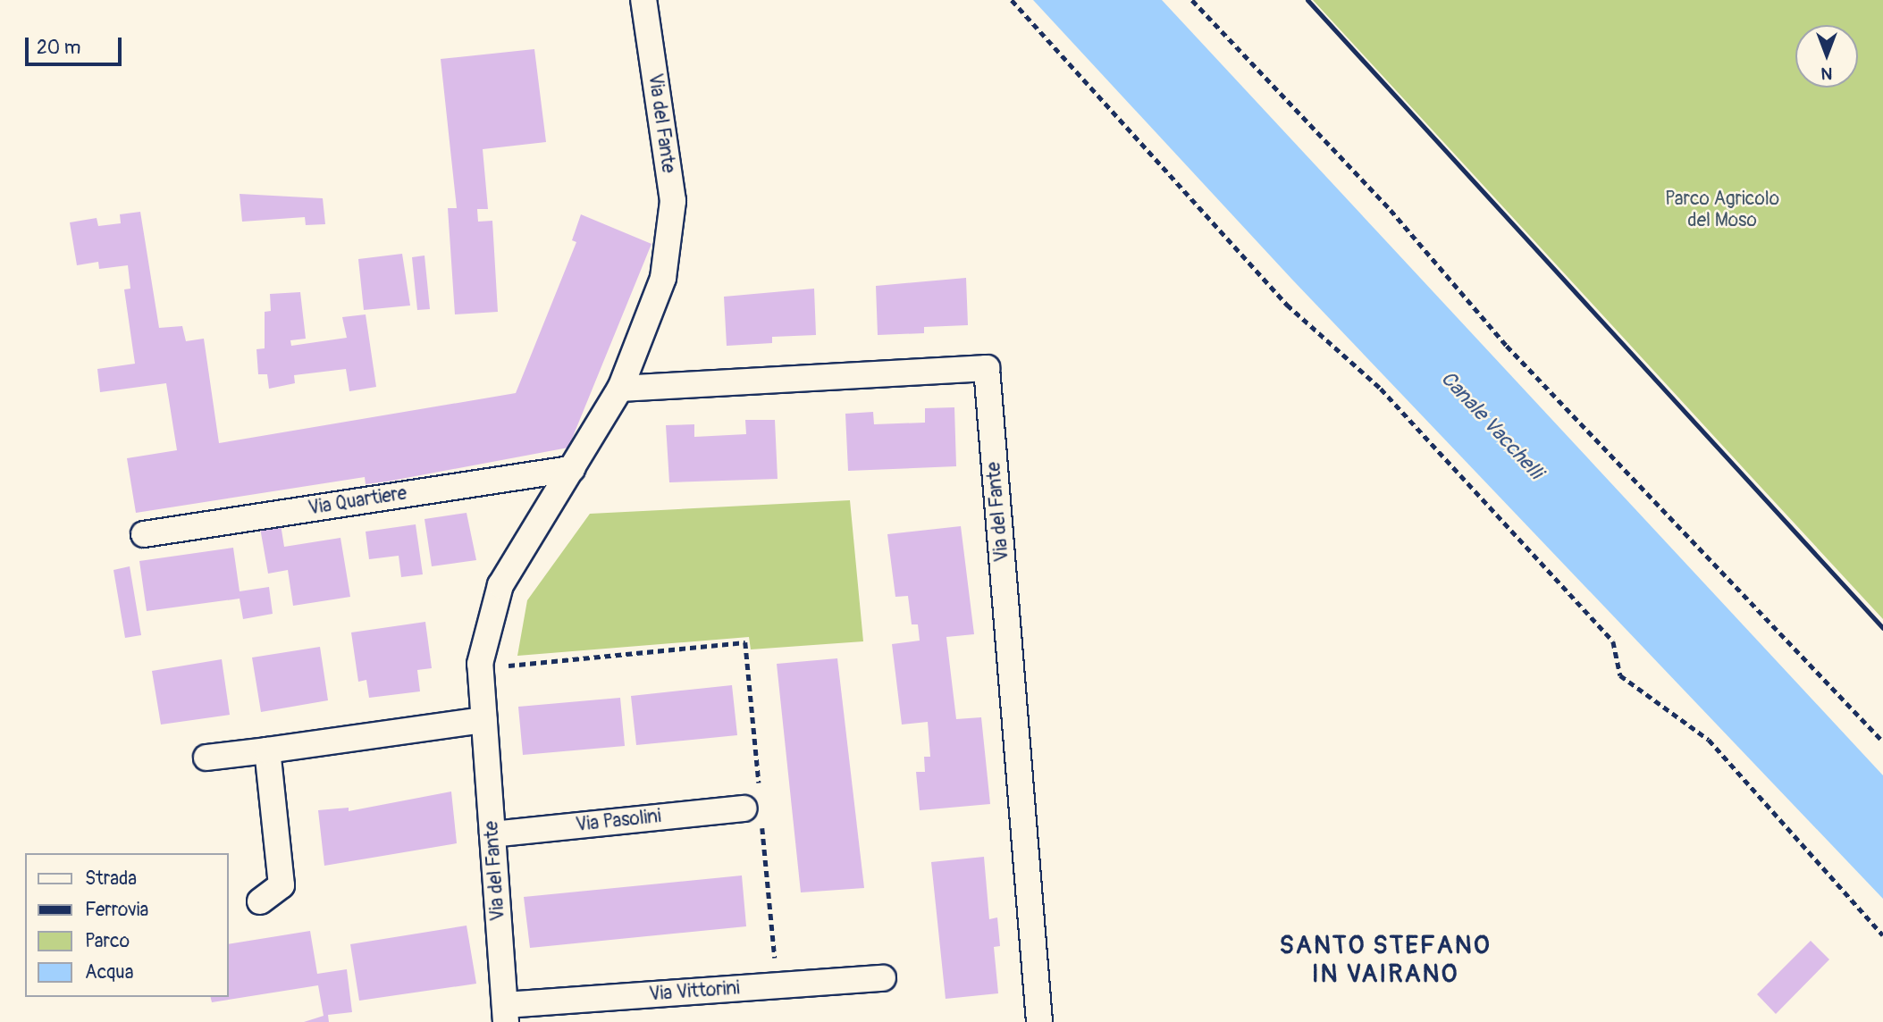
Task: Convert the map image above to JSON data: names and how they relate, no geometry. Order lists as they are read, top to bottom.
{
  "streets": {
    "street": [
      "Via del Fante",
      "Via Quartiere",
      "Via Pasolini",
      "Via Vittorini"
    ]
  },
  "crossings": [
    ["Via del Fante", "Via Quartiere"],
    ["Via del Fante", "Via Pasolini"],
    ["Via del Fante", "Via Vittorini"]
  ],
  "districts": ["SANTO STEFANO IN VAIRANO"],
  "water": ["Canale Vacchelli"],
  "parks": ["Parco Agricolo del Moso"],
  "legend": [
    "Strada",
    "Ferrovia",
    "Parco",
    "Acqua"
  ],
  "scale_bar": "20 m",
  "north": "bottom"
}
